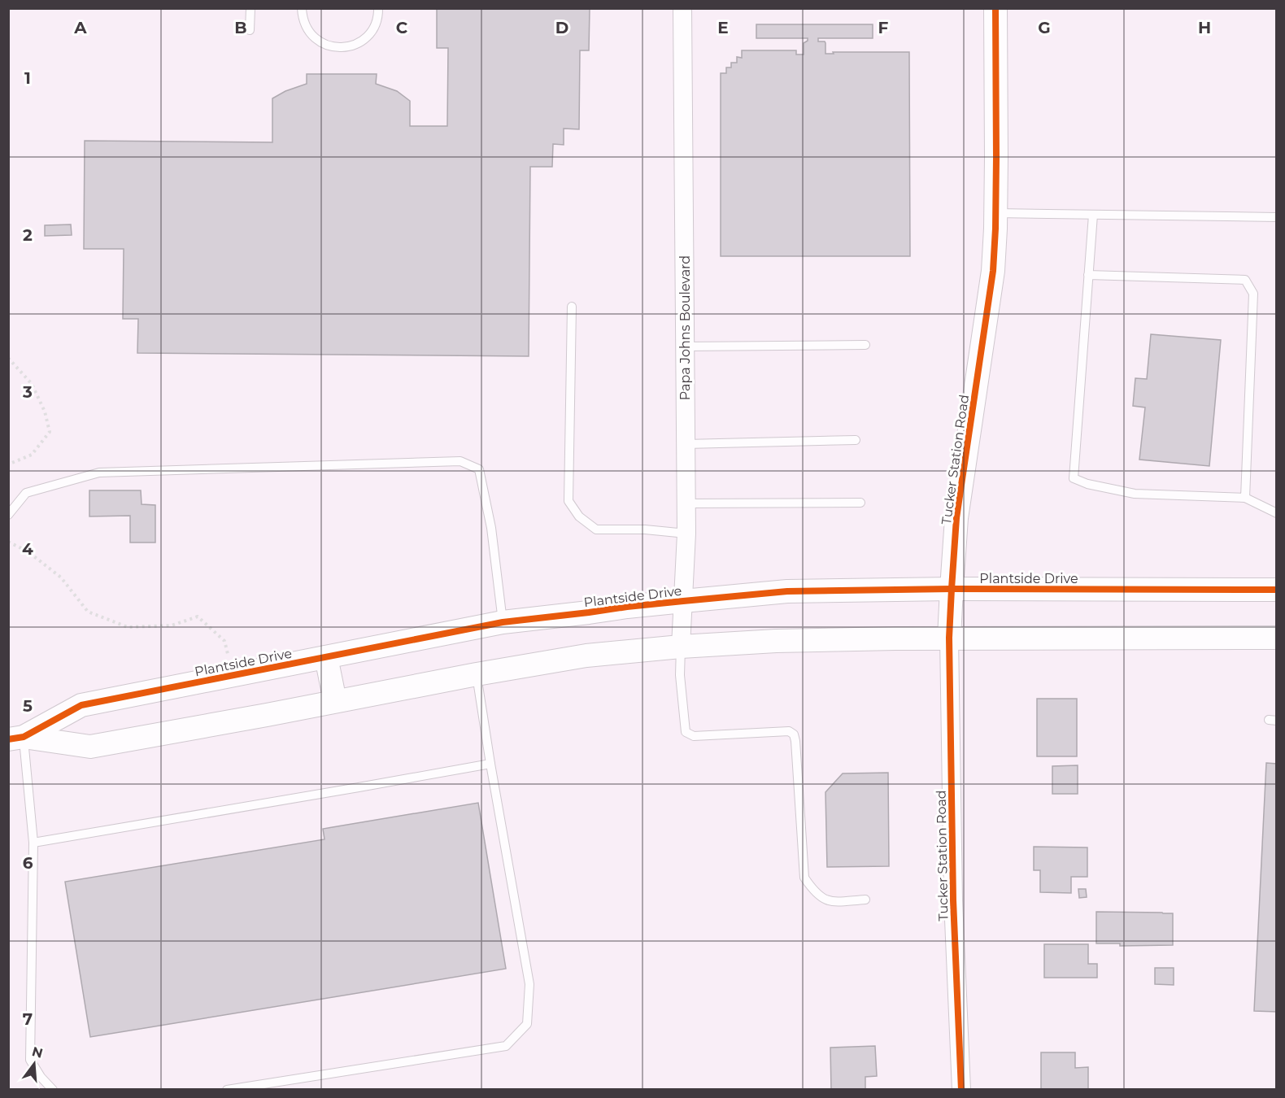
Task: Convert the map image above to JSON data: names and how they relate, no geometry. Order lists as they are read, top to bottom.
{
  "streets": {
    "street": ["Papa Johns Boulevard", "Tucker Station Road", "Plantside Drive"]
  },
  "crossings": [
    ["Papa Johns Boulevard", "Plantside Drive"],
    ["Tucker Station Road", "Plantside Drive"]
  ],
  "north": "top",
  "grid": {
    "columns": [
      "A",
      "B",
      "C",
      "D",
      "E",
      "F",
      "G",
      "H"
    ],
    "rows": [
      "1",
      "2",
      "3",
      "4",
      "5",
      "6",
      "7"
    ]
  }
}
